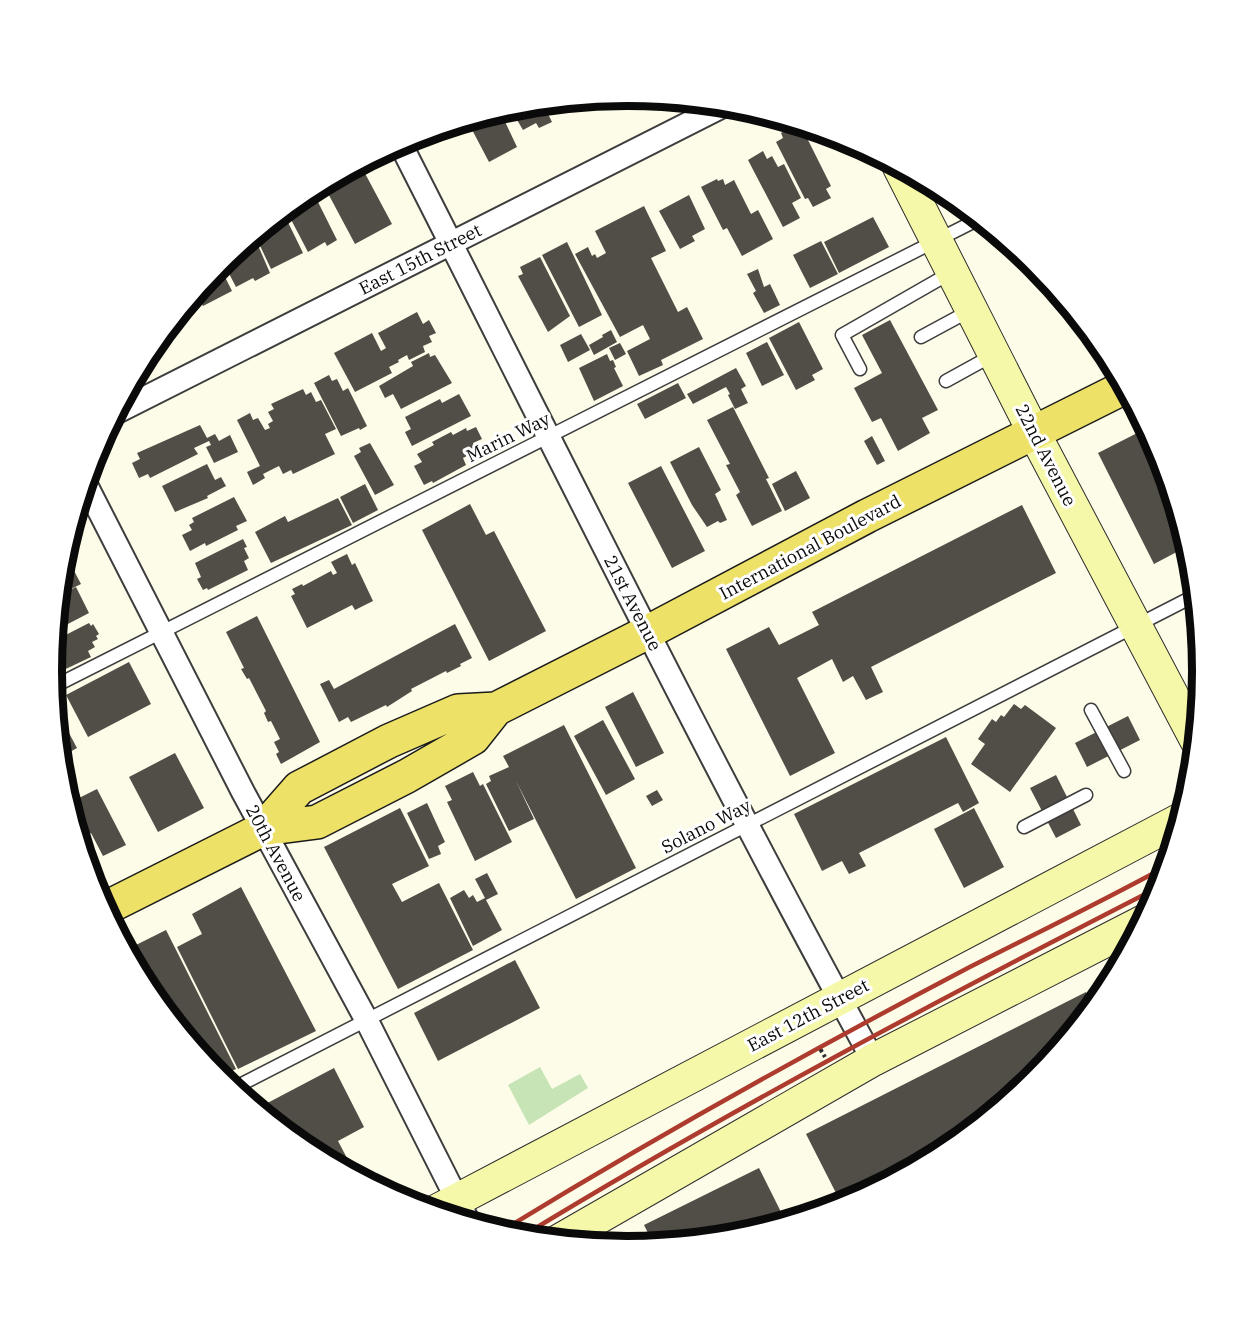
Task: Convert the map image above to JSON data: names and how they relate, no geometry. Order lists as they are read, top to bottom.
{
  "streets": {
    "main road": ["22nd Avenue", "International Boulevard", "East 12th Street"],
    "street": ["East 15th Street", "21st Avenue", "20th Avenue"],
    "lane": ["Marin Way", "Solano Way"]
  },
  "crossings": [
    ["East 15th Street", "21st Avenue"],
    ["Marin Way", "22nd Avenue"],
    ["Marin Way", "21st Avenue"],
    ["Marin Way", "20th Avenue"],
    ["22nd Avenue", "International Boulevard"],
    ["22nd Avenue", "Solano Way"],
    ["International Boulevard", "21st Avenue"],
    ["International Boulevard", "20th Avenue"],
    ["21st Avenue", "Solano Way"],
    ["21st Avenue", "East 12th Street"],
    ["Solano Way", "20th Avenue"]
  ]
}
